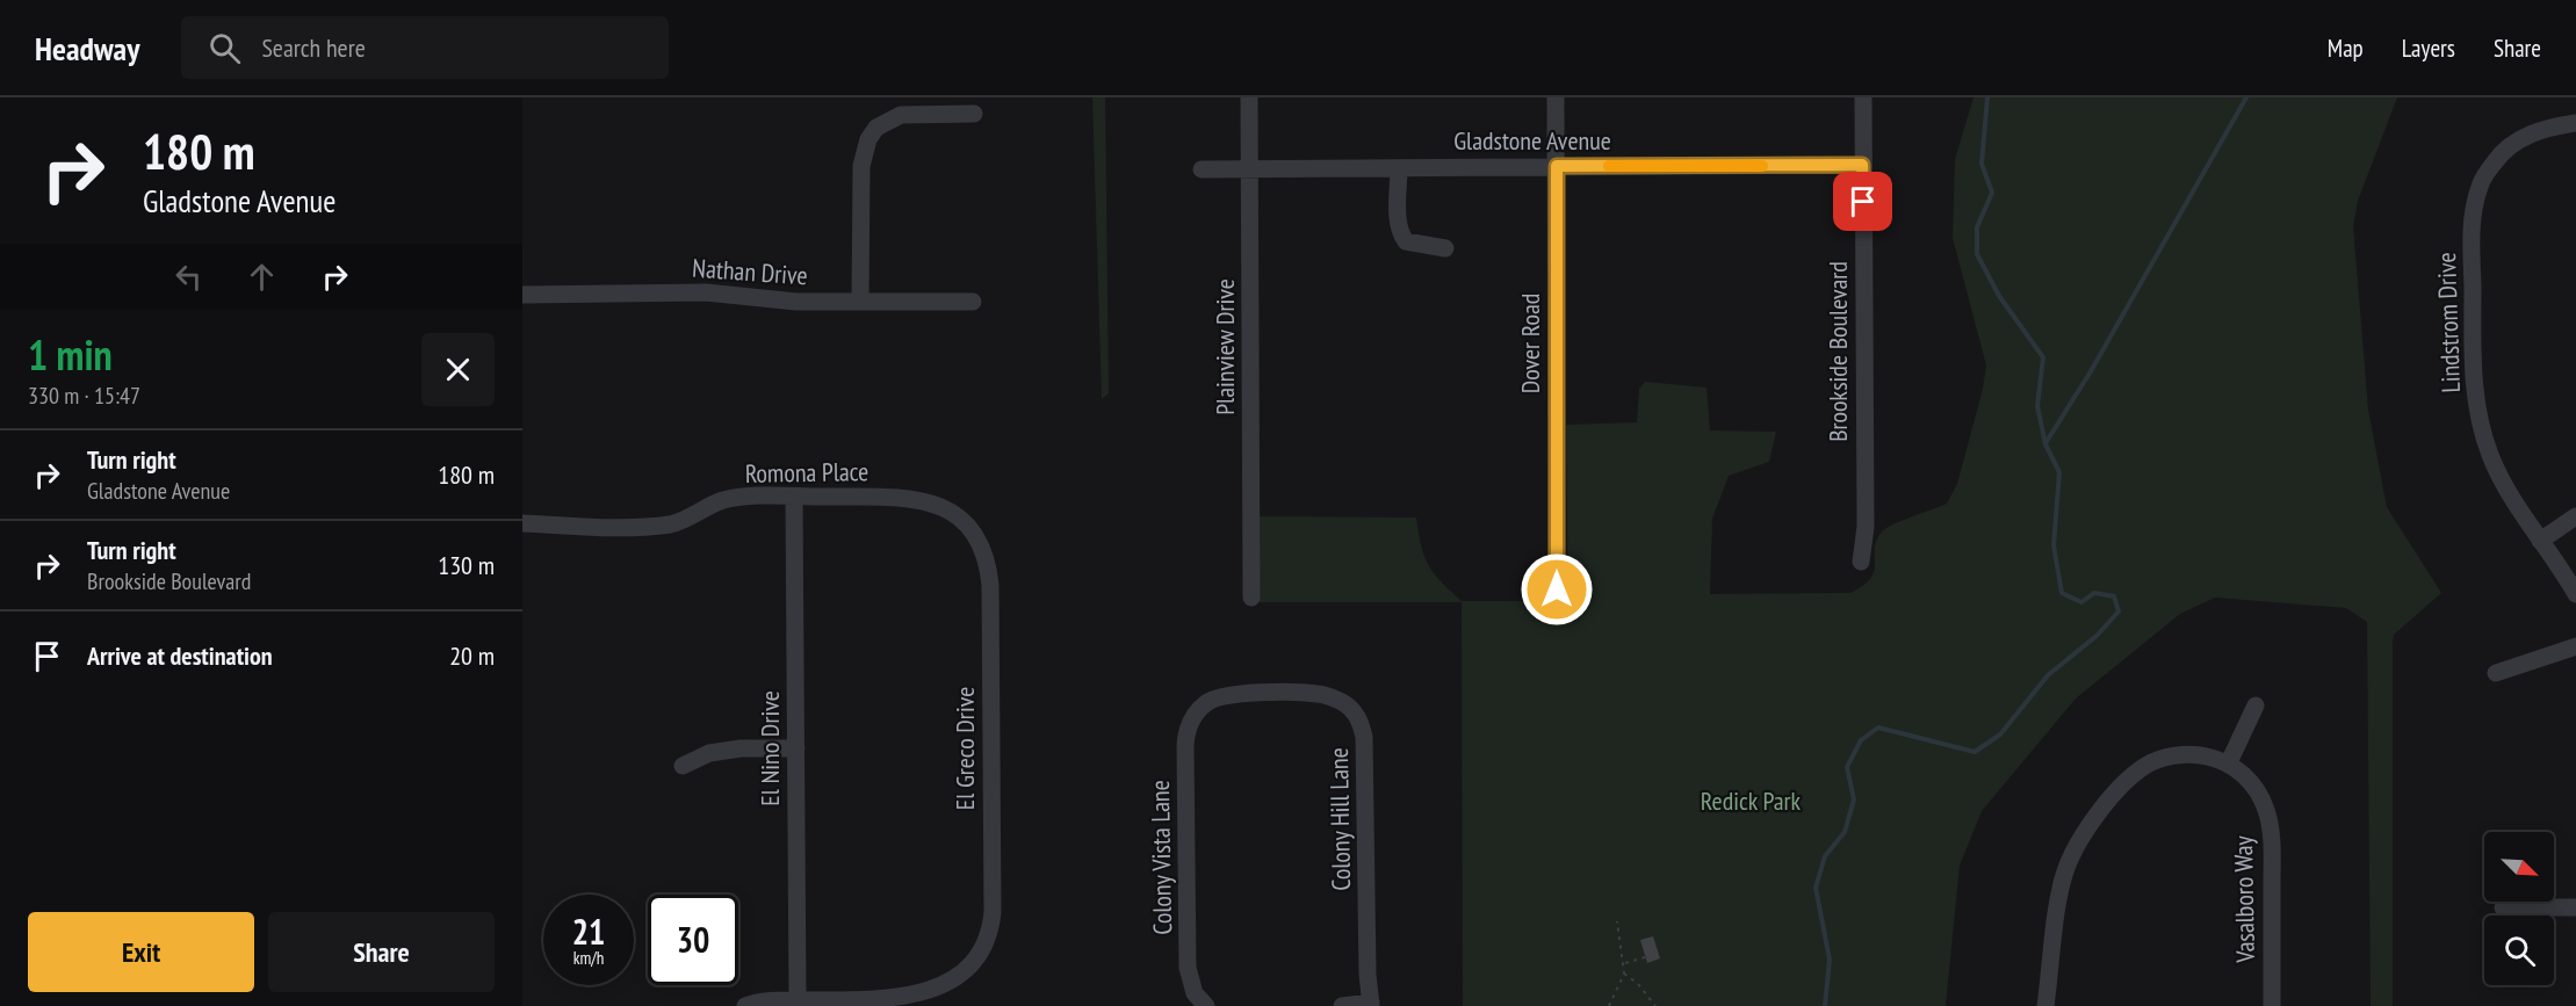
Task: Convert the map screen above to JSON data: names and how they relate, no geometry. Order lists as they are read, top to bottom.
{
  "streets": {
    "street": [
      "Gladstone Avenue",
      "Nathan Drive",
      "Lindstrom Drive",
      "Dover Road",
      "Plainview Drive",
      "Brookside Boulevard",
      "Romona Place",
      "El Nino Drive",
      "El Greco Drive",
      "Colony Hill Lane",
      "Colony Vista Lane",
      "Vasalboro Way"
    ]
  },
  "crossings": [
    ["Gladstone Avenue", "Dover Road"],
    ["Gladstone Avenue", "Plainview Drive"],
    ["Gladstone Avenue", "Brookside Boulevard"],
    ["Romona Place", "El Nino Drive"],
    ["Romona Place", "El Greco Drive"],
    ["El Nino Drive", "El Greco Drive"],
    ["Colony Hill Lane", "Colony Vista Lane"]
  ],
  "parks": ["Redick Park"],
  "north": "bottom right",
  "page": {
    "header": "Headway",
    "search": "Search here",
    "nav": ["Map", "Layers", "Share"],
    "turn": ["180 m", "Gladstone Avenue"],
    "heading": ["1 min", "330 m · 15:47"],
    "list": [
      {
        "name": "Turn right",
        "note": "Gladstone Avenue",
        "value": "180 m"
      },
      {
        "name": "Turn right",
        "note": "Brookside Boulevard",
        "value": "130 m"
      },
      {
        "name": "Arrive at destination",
        "value": "20 m"
      }
    ],
    "speed": "21 km/h",
    "limit": "30",
    "buttons": ["Exit", "Share"]
  }
}
